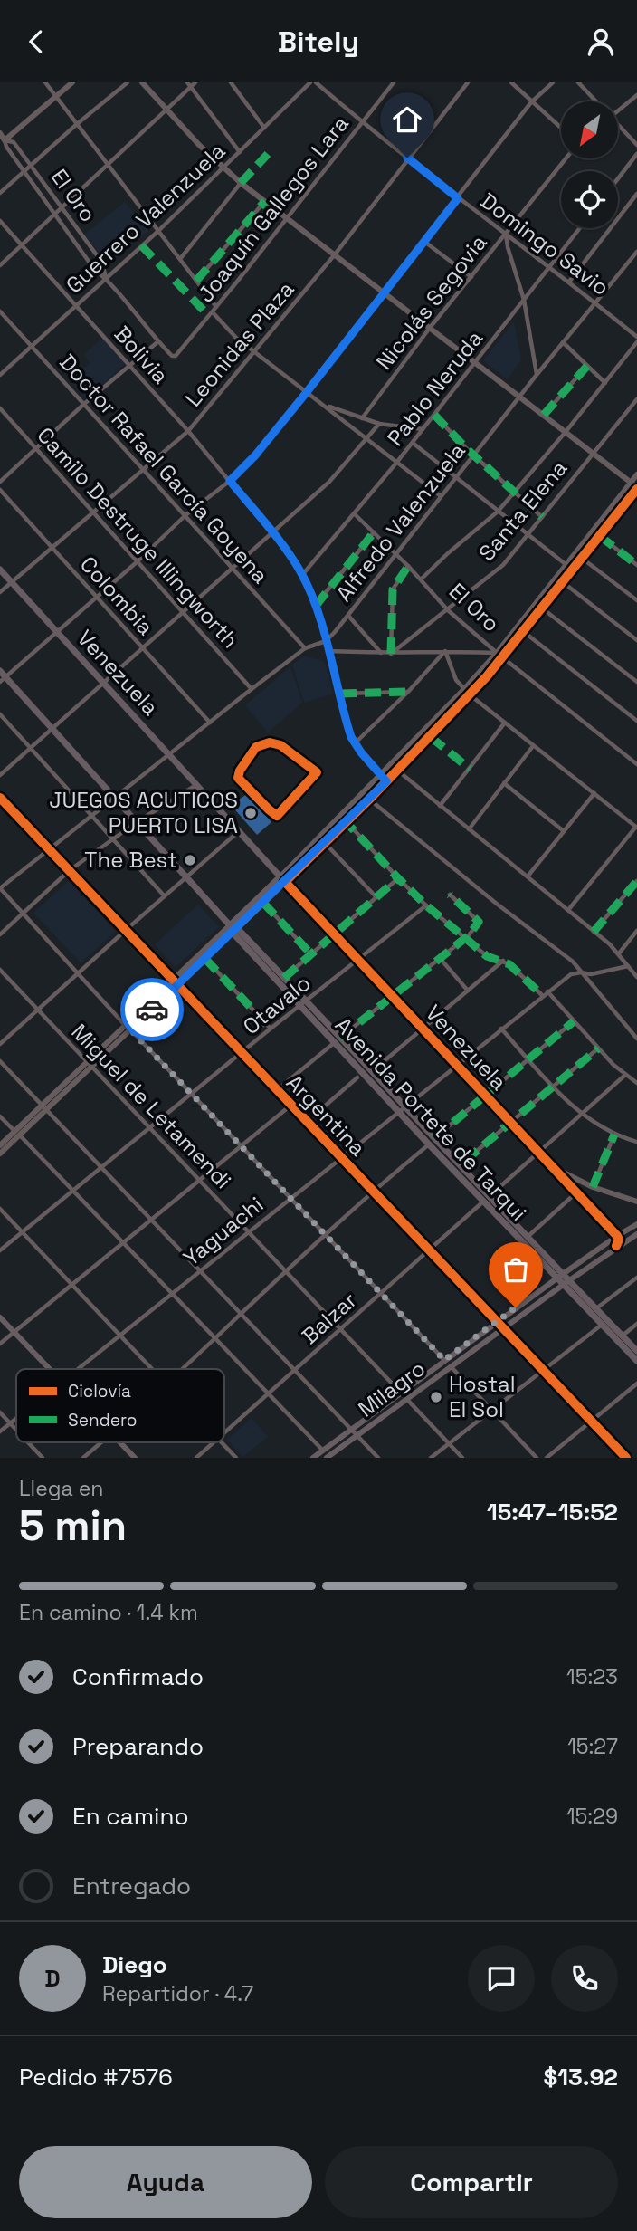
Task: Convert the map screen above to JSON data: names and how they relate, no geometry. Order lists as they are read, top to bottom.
{
  "streets": {
    "main road": ["Venezuela", "Avenida Portete de Tarqui", "Milagro"],
    "street": [
      "El Oro",
      "Joaquín Gallegos Lara",
      "Guerrero Valenzuela",
      "Domingo Savio",
      "Nicolás Segovia",
      "Leonidas Plaza",
      "Bolivia",
      "Pablo Neruda",
      "Doctor Rafael García Goyena",
      "Santa Elena",
      "Alfredo Valenzuela",
      "Camilo Destruge Illingworth",
      "Colombia",
      "Otavalo",
      "Miguel de Letamendi",
      "Argentina",
      "Yaguachi",
      "Balzar"
    ]
  },
  "crossings": [
    ["El Oro", "Joaquín Gallegos Lara"],
    ["El Oro", "Guerrero Valenzuela"],
    ["El Oro", "Pablo Neruda"],
    ["El Oro", "Santa Elena"],
    ["El Oro", "Alfredo Valenzuela"],
    ["Joaquín Gallegos Lara", "Domingo Savio"],
    ["Guerrero Valenzuela", "Bolivia"],
    ["Guerrero Valenzuela", "Doctor Rafael García Goyena"],
    ["Domingo Savio", "Nicolás Segovia"],
    ["Domingo Savio", "Leonidas Plaza"],
    ["Domingo Savio", "Pablo Neruda"],
    ["Domingo Savio", "Alfredo Valenzuela"],
    ["Leonidas Plaza", "Bolivia"],
    ["Leonidas Plaza", "Doctor Rafael García Goyena"],
    ["Leonidas Plaza", "Camilo Destruge Illingworth"],
    ["Leonidas Plaza", "Colombia"],
    ["Leonidas Plaza", "Venezuela"],
    ["Bolivia", "Pablo Neruda"],
    ["Bolivia", "Alfredo Valenzuela"],
    ["Doctor Rafael García Goyena", "Alfredo Valenzuela"],
    ["Alfredo Valenzuela", "Camilo Destruge Illingworth"],
    ["Alfredo Valenzuela", "Colombia"],
    ["Alfredo Valenzuela", "Venezuela"],
    ["Alfredo Valenzuela", "Argentina"],
    ["Alfredo Valenzuela", "Avenida Portete de Tarqui"],
    ["Venezuela", "Otavalo"],
    ["Venezuela", "Yaguachi"],
    ["Otavalo", "Miguel de Letamendi"],
    ["Otavalo", "Argentina"],
    ["Otavalo", "Avenida Portete de Tarqui"],
    ["Miguel de Letamendi", "Yaguachi"],
    ["Miguel de Letamendi", "Balzar"],
    ["Miguel de Letamendi", "Milagro"],
    ["Argentina", "Yaguachi"],
    ["Argentina", "Balzar"],
    ["Argentina", "Milagro"],
    ["Avenida Portete de Tarqui", "Yaguachi"],
    ["Avenida Portete de Tarqui", "Balzar"],
    ["Avenida Portete de Tarqui", "Milagro"]
  ],
  "places": ["JUEGOS ACUTICOS PUERTO LISA", "The Best", "Hostal El Sol"],
  "legend": ["Ciclovía", "Sendero"],
  "north": "bottom left",
  "page": {
    "header": "Bitely",
    "heading": ["5 min", "Llega en", "15:47–15:52"],
    "panel": [
      "Diego",
      "Repartidor · 4.7",
      "Pedido #7576",
      "$13.92"
    ],
    "bar": "En camino · 1.4 km",
    "list": [
      ["Confirmado", "15:23"],
      ["Preparando", "15:27"],
      ["En camino", "15:29"],
      "Entregado"
    ],
    "round": "D",
    "buttons": ["Ayuda", "Compartir"]
  }
}
